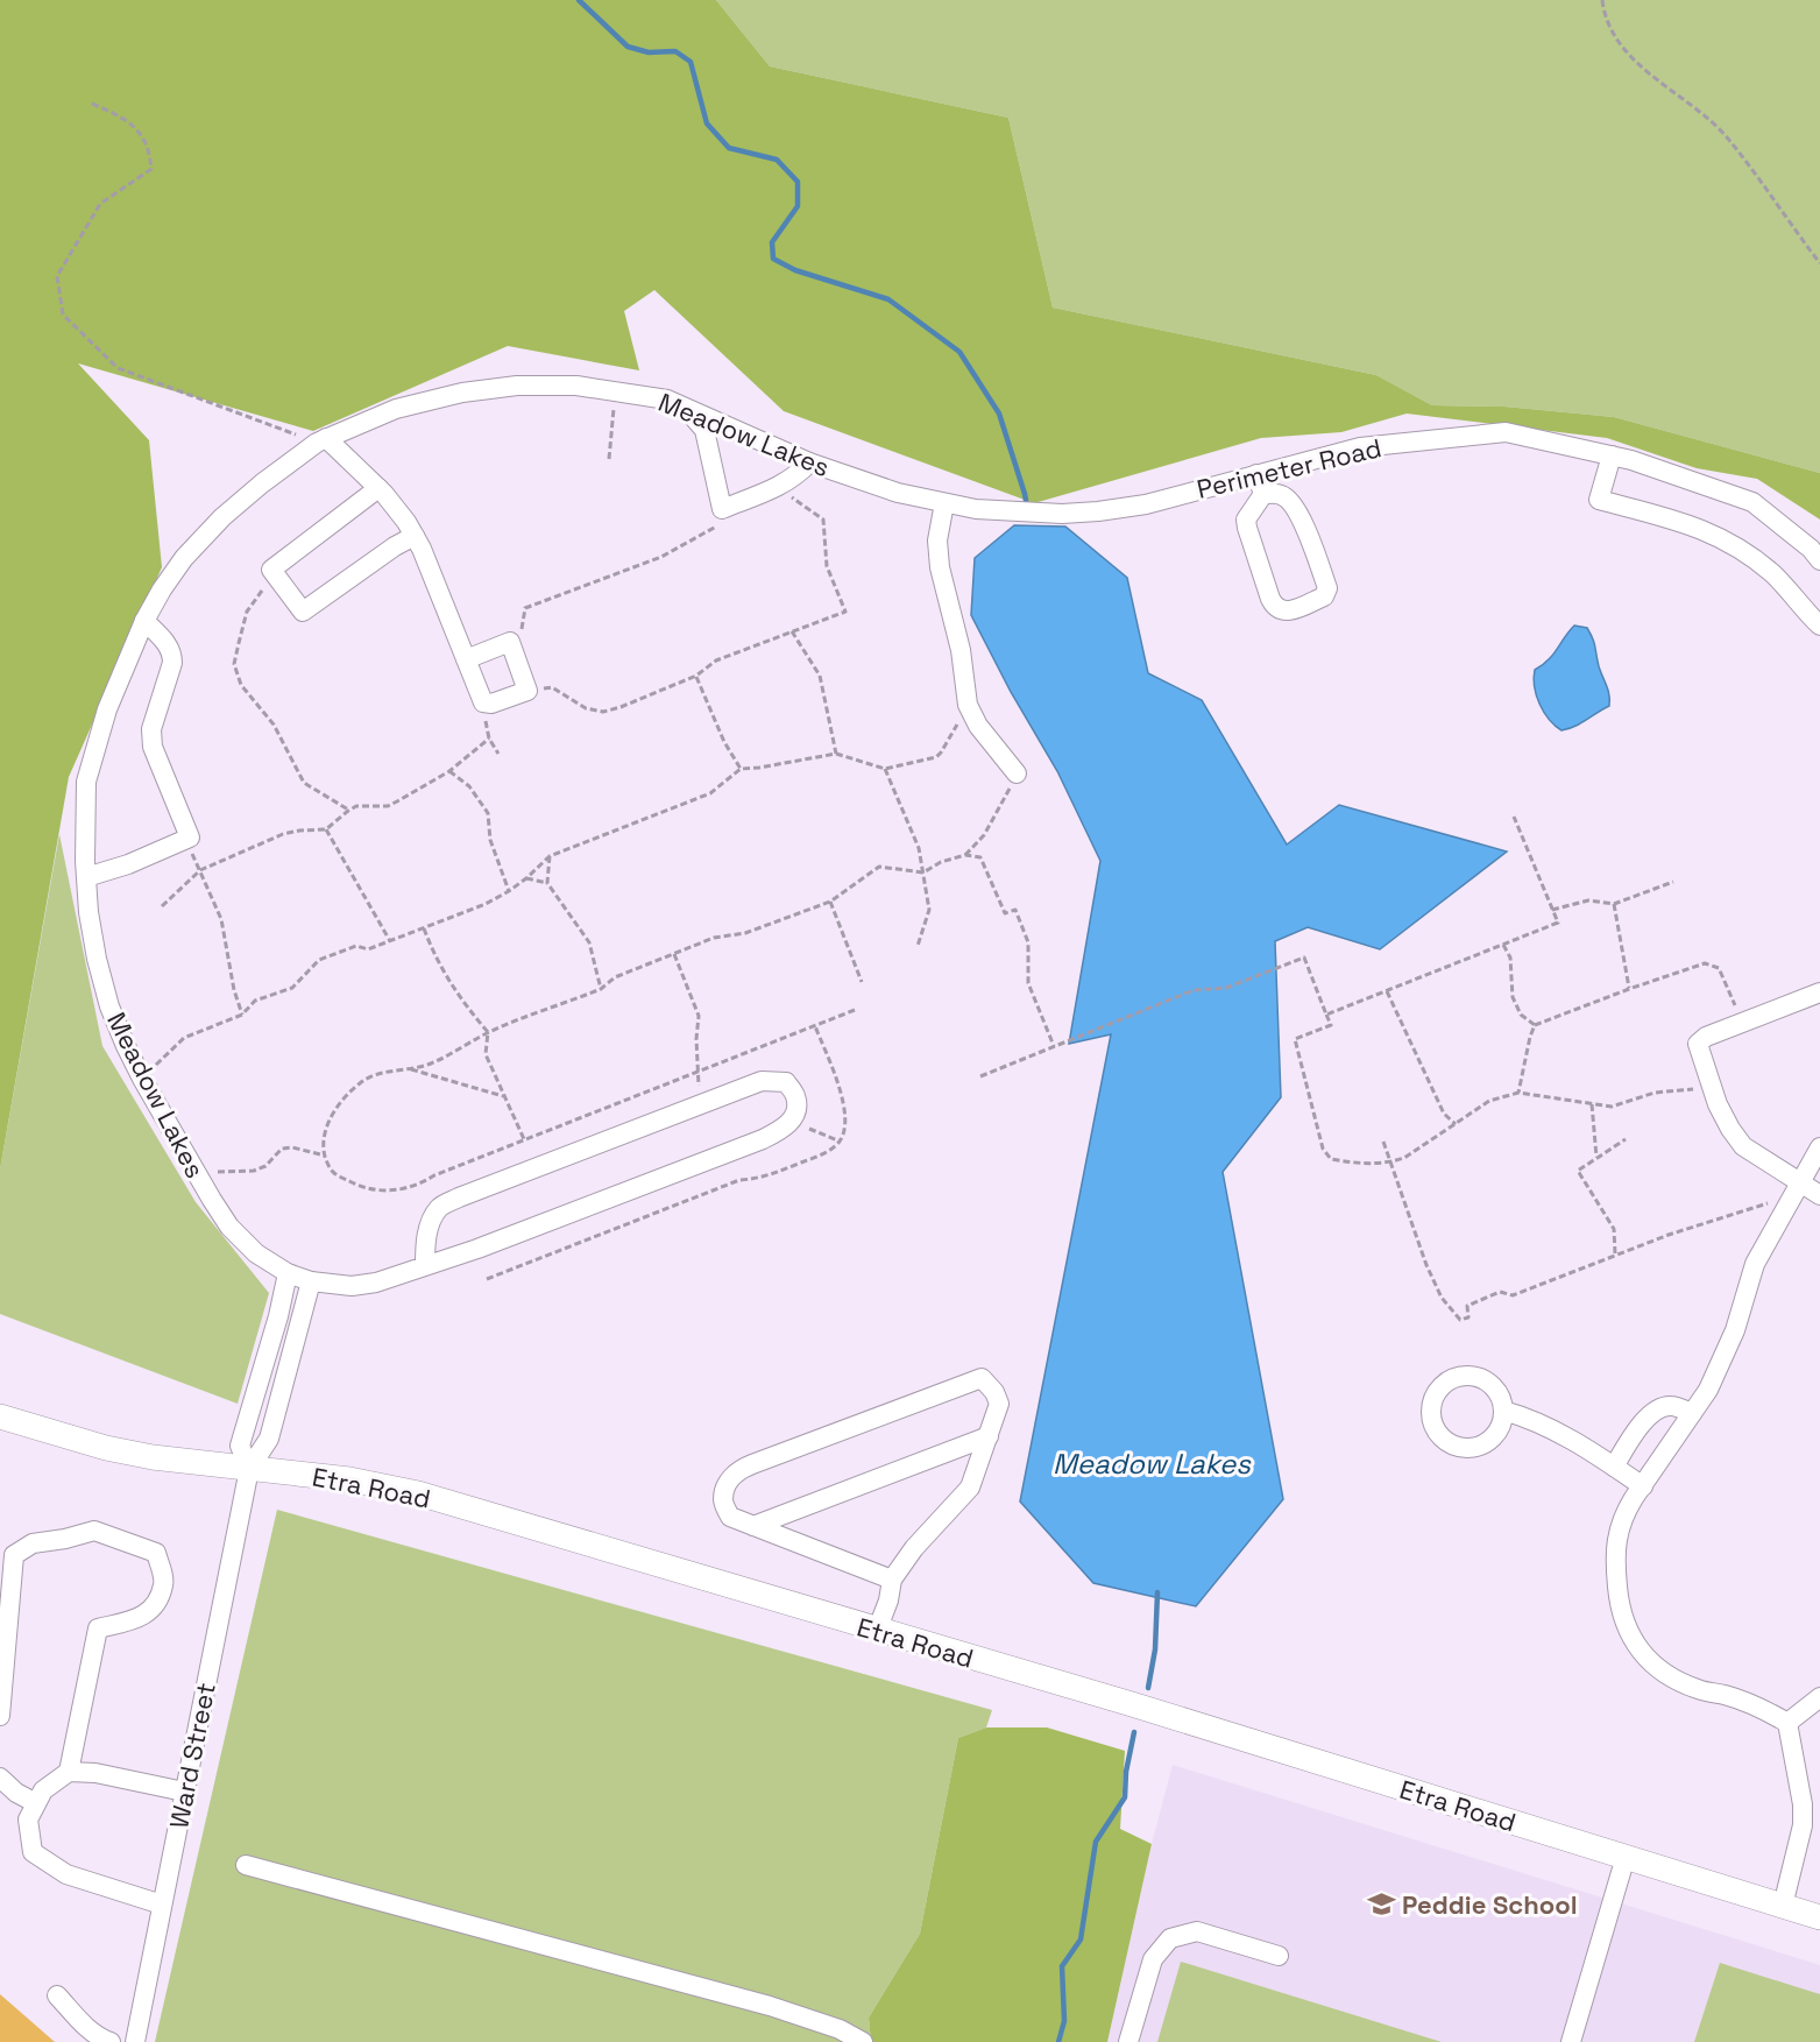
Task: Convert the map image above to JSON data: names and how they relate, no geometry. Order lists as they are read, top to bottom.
{
  "streets": {
    "main road": ["Etra Road"],
    "street": ["Meadow Lakes", "Perimeter Road", "Ward Street"]
  },
  "crossings": [
    ["Meadow Lakes", "Perimeter Road"],
    ["Etra Road", "Ward Street"]
  ],
  "water": ["Meadow Lakes"],
  "places": {
    "school or university": ["Peddie School"]
  }
}
